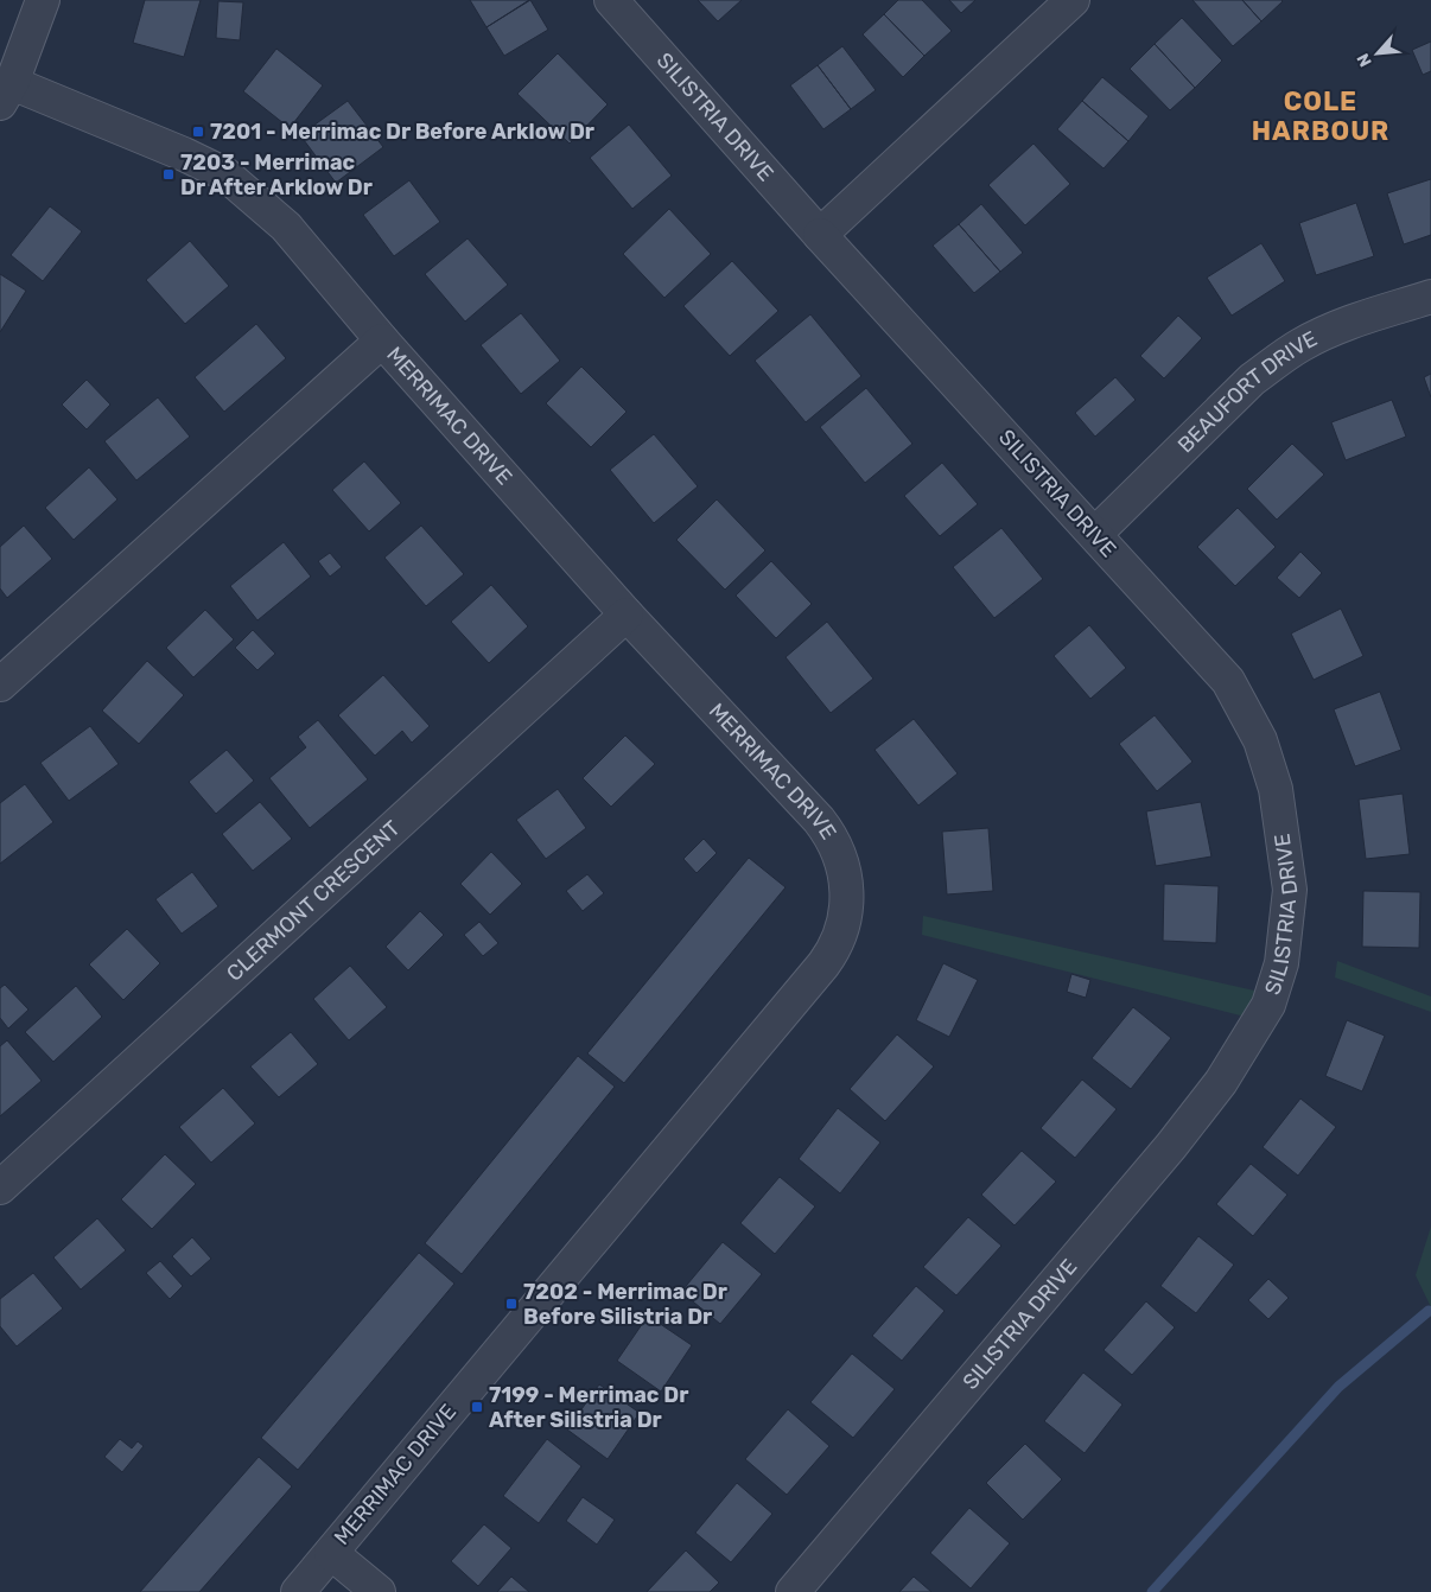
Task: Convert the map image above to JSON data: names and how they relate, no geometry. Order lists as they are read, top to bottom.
{
  "streets": {
    "street": [
      "SILISTRIA DRIVE",
      "BEAUFORT DRIVE",
      "MERRIMAC DRIVE",
      "CLERMONT CRESCENT"
    ]
  },
  "crossings": [
    ["SILISTRIA DRIVE", "BEAUFORT DRIVE"],
    ["MERRIMAC DRIVE", "CLERMONT CRESCENT"]
  ],
  "districts": ["COLE HARBOUR"],
  "places": {
    "transit": [
      "7201 - Merrimac Dr Before Arklow Dr",
      "7203 - Merrimac Dr After Arklow Dr",
      "7202 - Merrimac Dr Before Silistria Dr",
      "7199 - Merrimac Dr After Silistria Dr"
    ]
  },
  "north": "bottom left"
}
